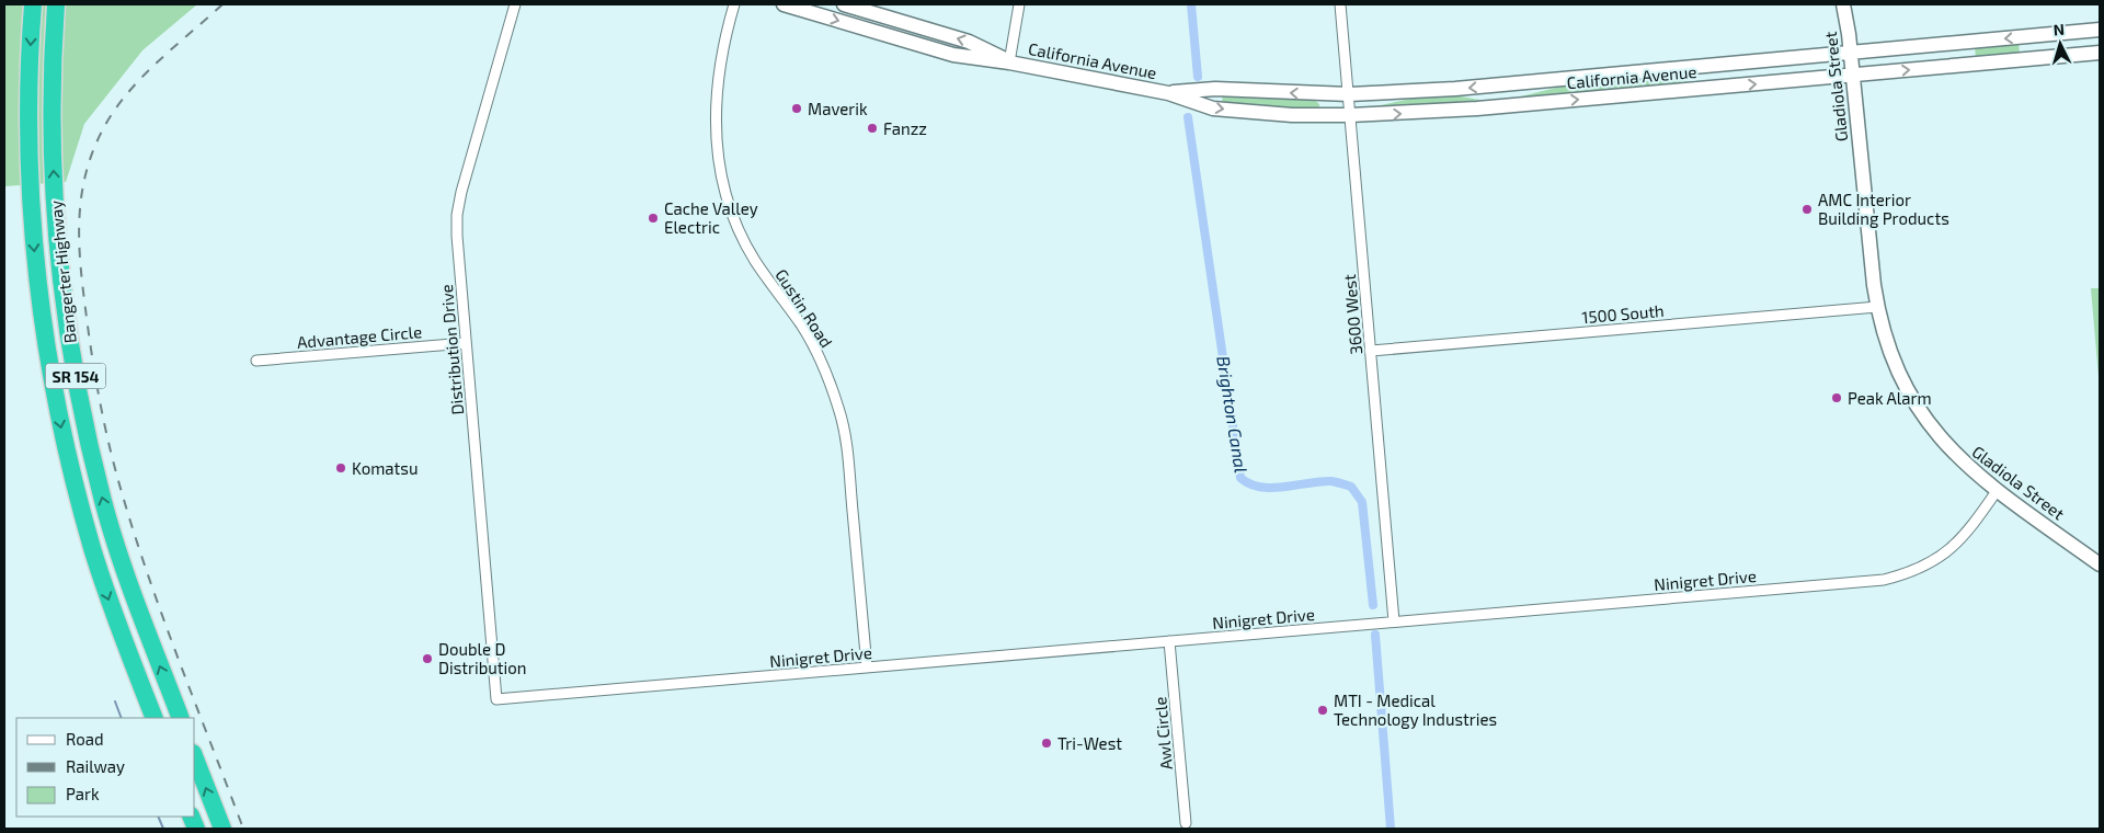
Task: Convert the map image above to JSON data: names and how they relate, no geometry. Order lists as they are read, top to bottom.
{
  "streets": {
    "highway": ["Bangerter Highway", "SR 154"],
    "main road": ["California Avenue", "Gladiola Street"],
    "street": [
      "Gustin Road",
      "1500 South",
      "3600 West",
      "Advantage Circle",
      "Distribution Drive",
      "Ninigret Drive",
      "Awl Circle"
    ]
  },
  "crossings": [
    ["California Avenue", "Gladiola Street"],
    ["California Avenue", "3600 West"],
    ["Gladiola Street", "1500 South"],
    ["Gladiola Street", "Ninigret Drive"],
    ["Gustin Road", "Ninigret Drive"],
    ["1500 South", "3600 West"],
    ["3600 West", "Ninigret Drive"],
    ["Advantage Circle", "Distribution Drive"],
    ["Distribution Drive", "Ninigret Drive"],
    ["Ninigret Drive", "Awl Circle"]
  ],
  "water": ["Brighton Canal"],
  "places": [
    "Maverik",
    "Fanzz",
    "AMC Interior Building Products",
    "Cache Valley Electric",
    "Peak Alarm",
    "Komatsu",
    "Double D Distribution",
    "MTI - Medical Technology Industries",
    "Tri-West"
  ],
  "legend": ["Road", "Railway", "Park"],
  "north": "top"
}
